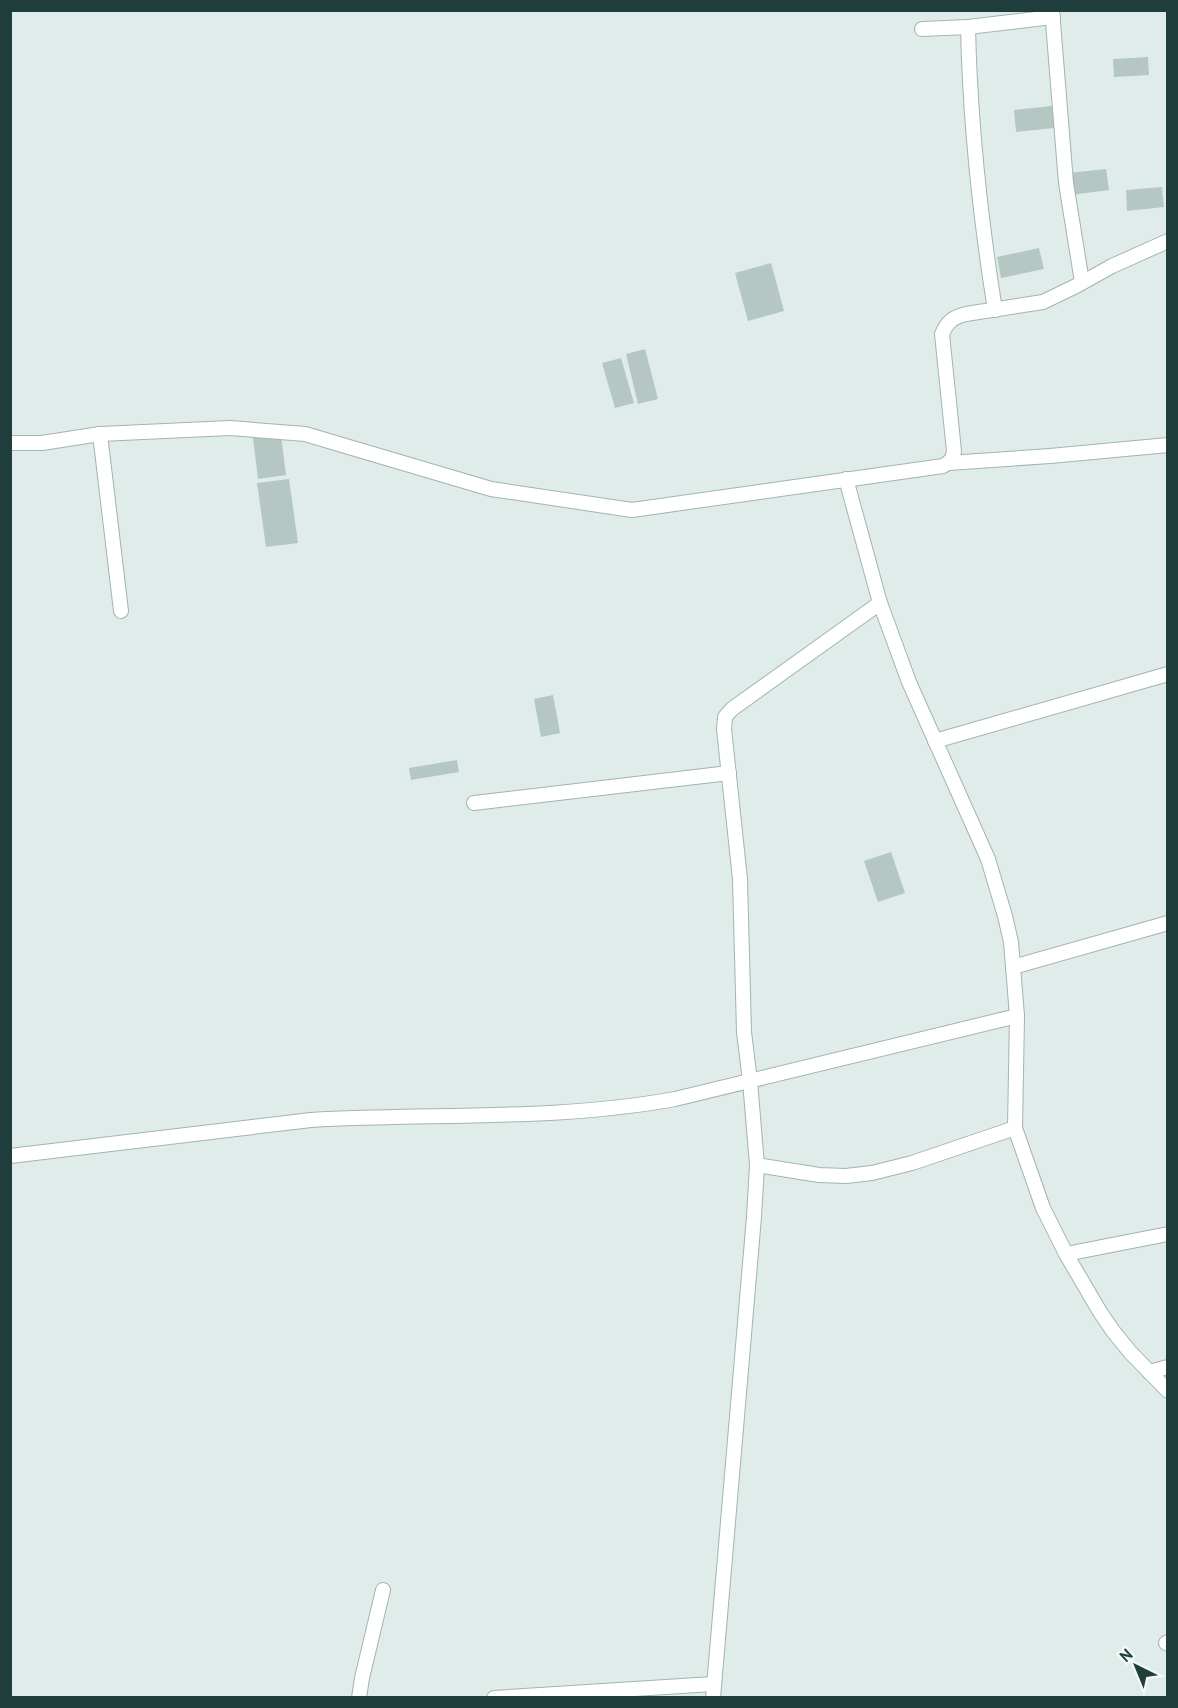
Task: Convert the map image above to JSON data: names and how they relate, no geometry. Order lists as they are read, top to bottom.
{
  "north": "top left"
}
